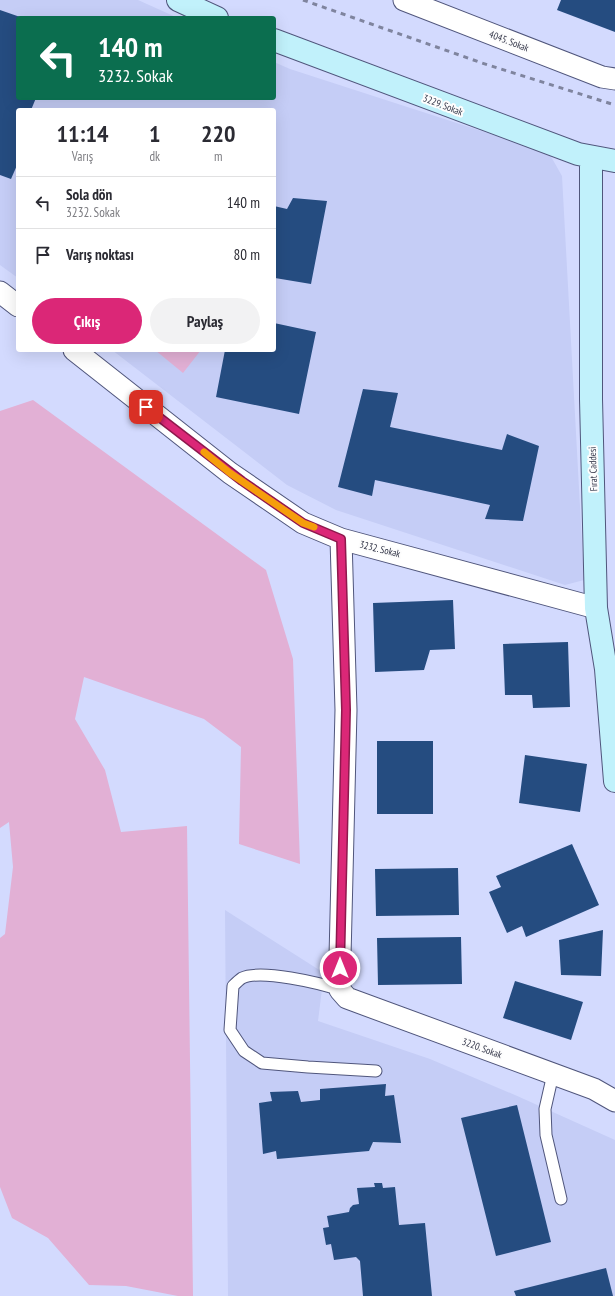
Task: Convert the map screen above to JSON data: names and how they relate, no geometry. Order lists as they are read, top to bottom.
{
  "streets": {
    "street": [
      "4045. Sokak",
      "3229. Sokak",
      "Fırat Caddesi",
      "3232. Sokak",
      "3220. Sokak"
    ]
  },
  "crossings": [
    ["3229. Sokak", "Fırat Caddesi"],
    ["Fırat Caddesi", "3232. Sokak"]
  ],
  "page": {
    "turn": ["140 m", "3232. Sokak"],
    "eta": [
      "11:14",
      "Varış",
      "1",
      "dk",
      "220",
      "m"
    ],
    "list": [
      {
        "name": "Sola dön",
        "note": "3232. Sokak",
        "value": "140 m"
      },
      {
        "name": "Varış noktası",
        "value": "80 m"
      }
    ],
    "buttons": ["Çıkış", "Paylaş"]
  }
}
